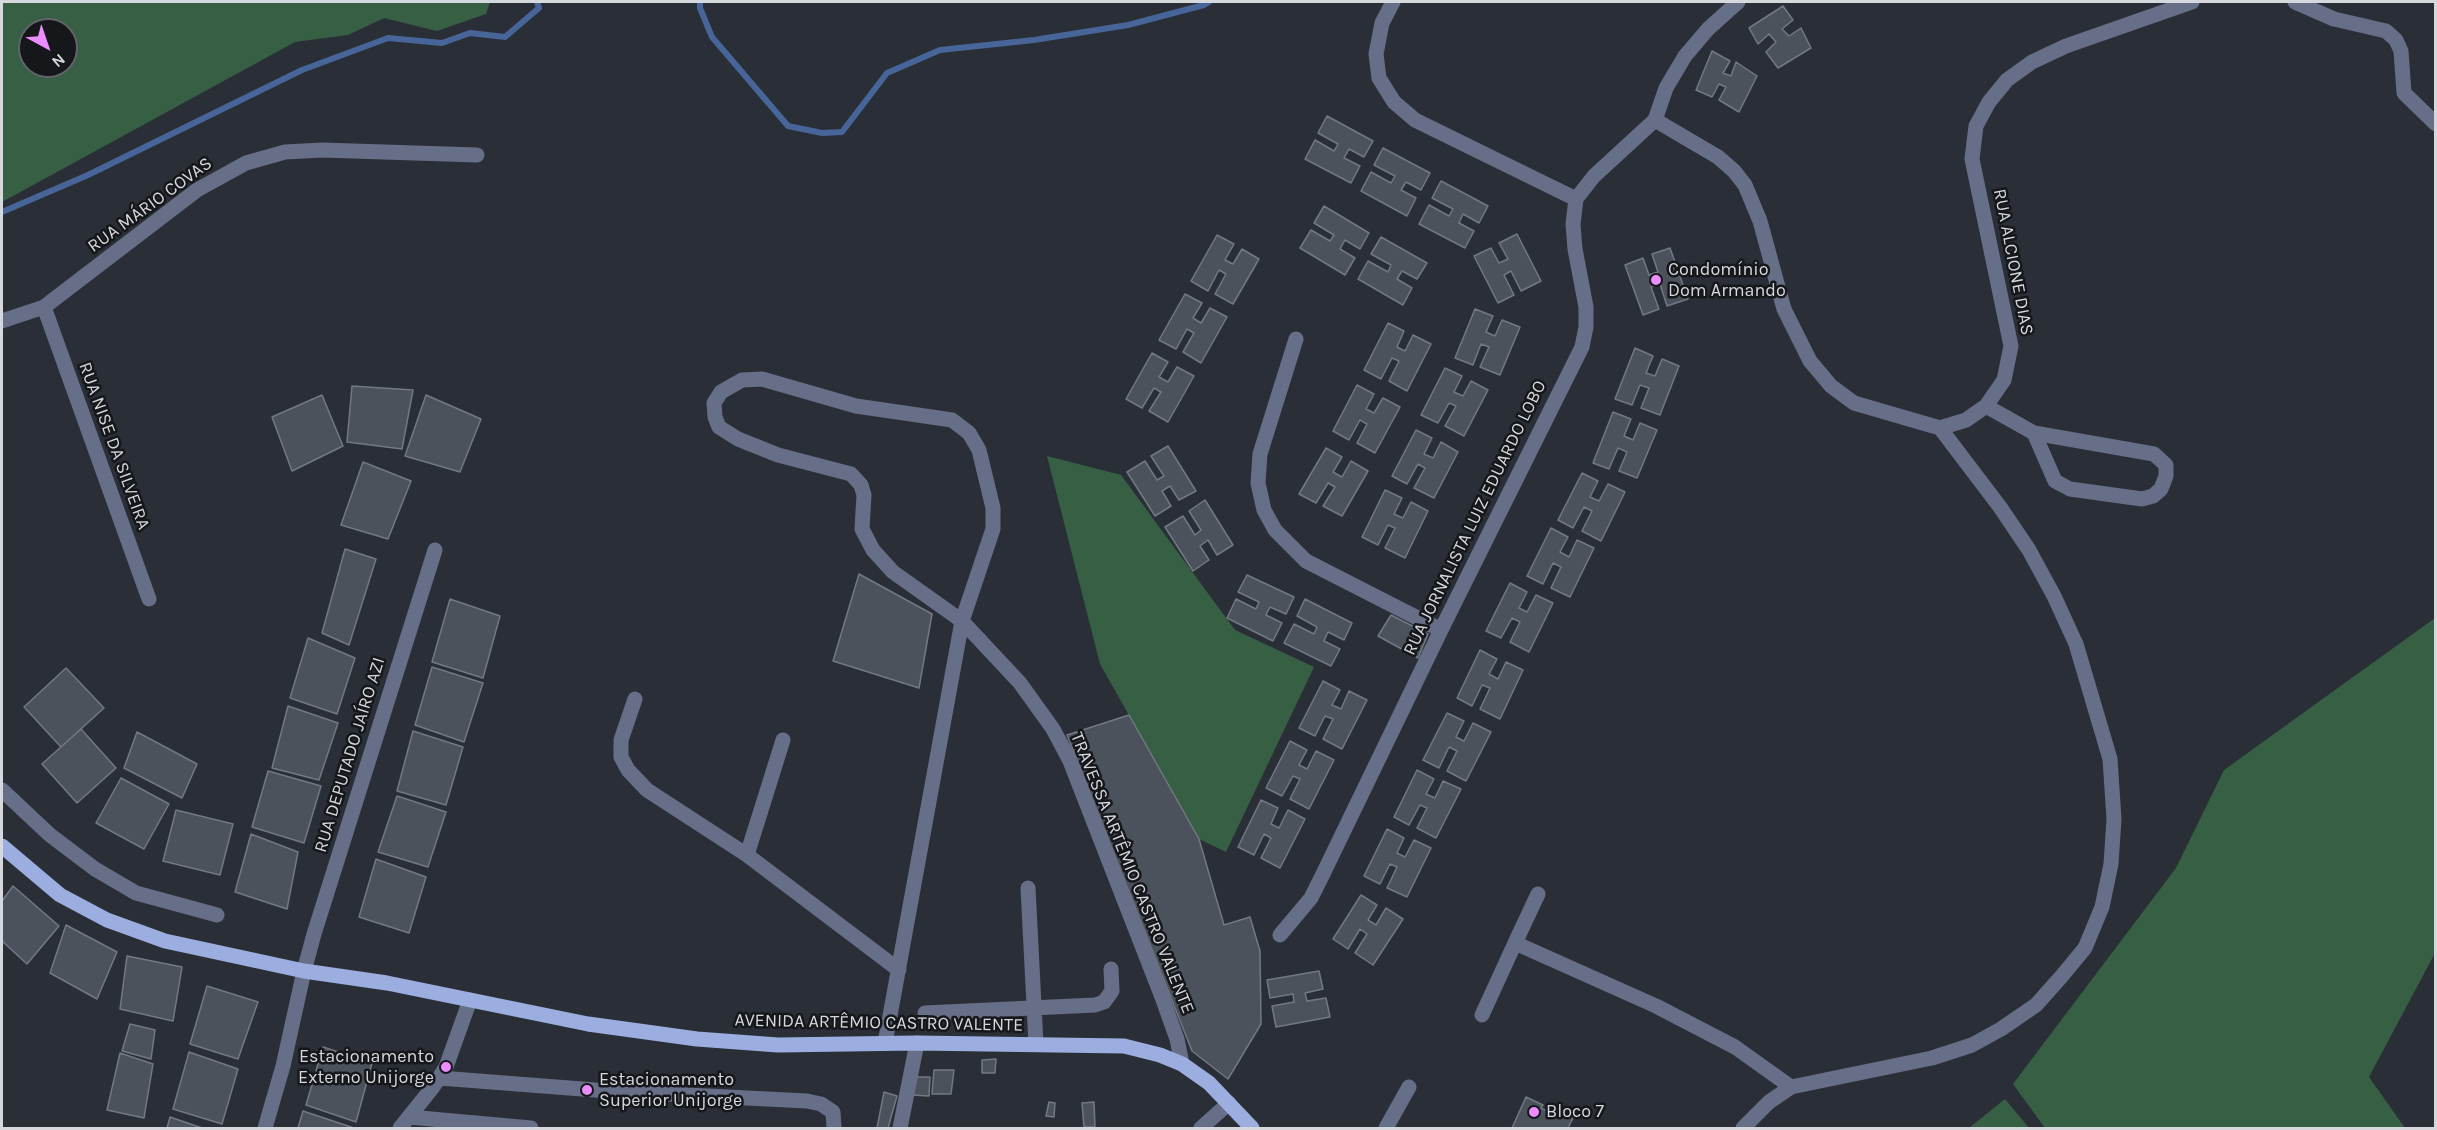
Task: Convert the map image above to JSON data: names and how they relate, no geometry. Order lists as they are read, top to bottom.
{
  "streets": {
    "main road": ["AVENIDA ARTÊMIO CASTRO VALENTE"],
    "street": [
      "RUA MÁRIO COVAS",
      "RUA ALCIONE DIAS",
      "RUA NISE DA SILVEIRA",
      "RUA JORNALISTA LUIZ EDUARDO LOBO",
      "RUA DEPUTADO JAÍRO AZI",
      "TRAVESSA ARTÊMIO CASTRO VALENTE"
    ]
  },
  "crossings": [
    ["RUA MÁRIO COVAS", "RUA NISE DA SILVEIRA"],
    ["RUA DEPUTADO JAÍRO AZI", "AVENIDA ARTÊMIO CASTRO VALENTE"],
    ["TRAVESSA ARTÊMIO CASTRO VALENTE", "AVENIDA ARTÊMIO CASTRO VALENTE"]
  ],
  "places": [
    "Condomínio Dom Armando",
    "Estacionamento Externo Unijorge",
    "Estacionamento Superior Unijorge",
    "Bloco 7"
  ],
  "north": "bottom right"
}
